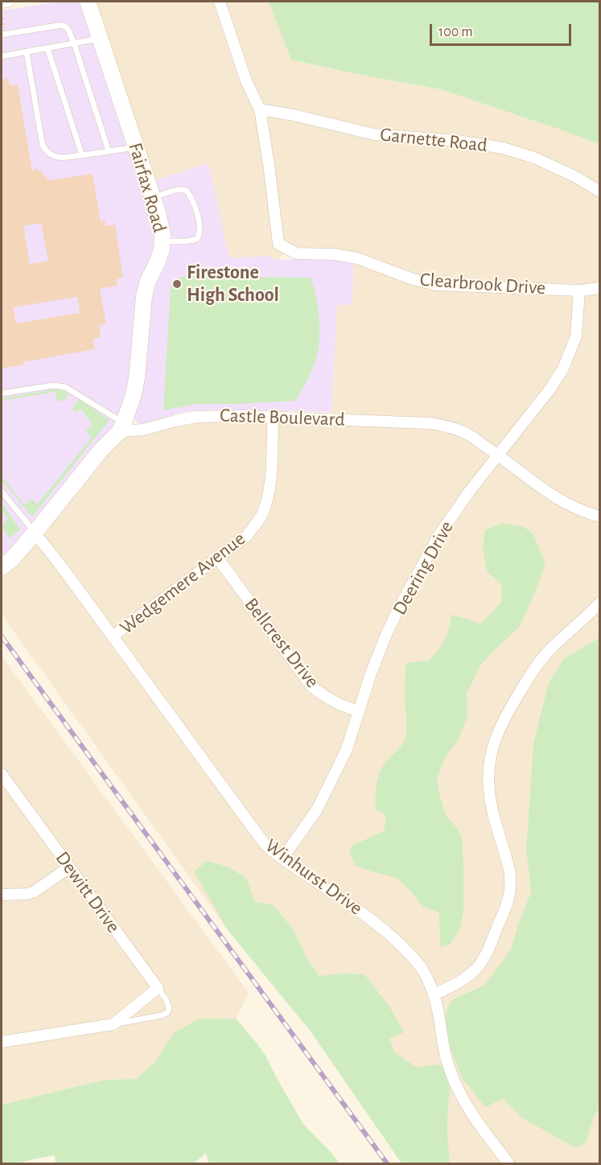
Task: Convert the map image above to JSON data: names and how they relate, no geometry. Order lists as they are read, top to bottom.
{
  "streets": {
    "street": [
      "Garnette Road",
      "Fairfax Road",
      "Clearbrook Drive",
      "Castle Boulevard",
      "Deering Drive",
      "Wedgemere Avenue",
      "Bellcrest Drive",
      "Winhurst Drive",
      "Dewitt Drive"
    ]
  },
  "crossings": [
    ["Garnette Road", "Clearbrook Drive"],
    ["Fairfax Road", "Castle Boulevard"],
    ["Clearbrook Drive", "Deering Drive"],
    ["Castle Boulevard", "Deering Drive"],
    ["Castle Boulevard", "Wedgemere Avenue"],
    ["Deering Drive", "Bellcrest Drive"],
    ["Deering Drive", "Winhurst Drive"],
    ["Wedgemere Avenue", "Bellcrest Drive"],
    ["Wedgemere Avenue", "Winhurst Drive"]
  ],
  "places": ["Firestone High School"],
  "scale_bar": "100 m"
}
